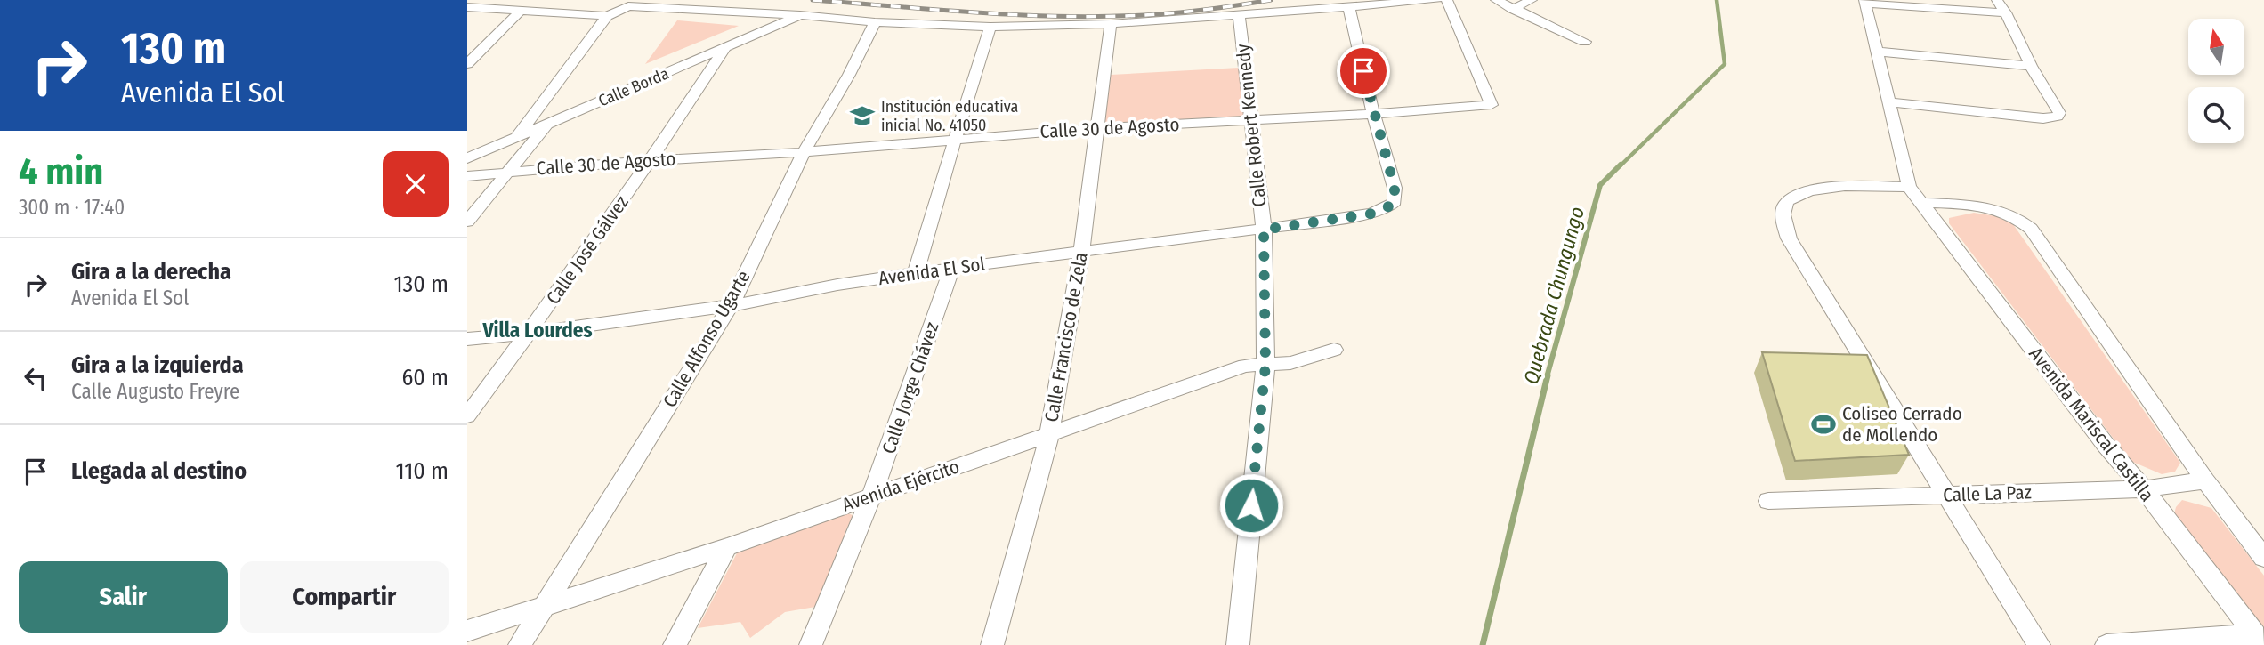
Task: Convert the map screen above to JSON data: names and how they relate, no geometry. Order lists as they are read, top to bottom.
{
  "streets": {
    "street": [
      "Calle Borda",
      "Calle Robert Kennedy",
      "Calle 30 de Agosto",
      "Calle José Gálvez",
      "Avenida El Sol",
      "Calle Francisco de Zela",
      "Calle Alfonso Ugarte",
      "Calle Jorge Chávez",
      "Avenida Mariscal Castilla",
      "Avenida Ejército",
      "Calle La Paz"
    ]
  },
  "crossings": [
    ["Calle Borda", "Calle José Gálvez"],
    ["Calle Robert Kennedy", "Calle 30 de Agosto"],
    ["Calle Robert Kennedy", "Avenida El Sol"],
    ["Calle Robert Kennedy", "Avenida Ejército"],
    ["Calle 30 de Agosto", "Calle José Gálvez"],
    ["Calle 30 de Agosto", "Avenida El Sol"],
    ["Calle 30 de Agosto", "Calle Francisco de Zela"],
    ["Calle 30 de Agosto", "Calle Alfonso Ugarte"],
    ["Calle José Gálvez", "Avenida El Sol"],
    ["Avenida El Sol", "Calle Francisco de Zela"],
    ["Avenida El Sol", "Calle Alfonso Ugarte"],
    ["Avenida El Sol", "Calle Jorge Chávez"],
    ["Calle Francisco de Zela", "Avenida Ejército"],
    ["Calle Alfonso Ugarte", "Avenida Ejército"],
    ["Calle Jorge Chávez", "Avenida Ejército"],
    ["Avenida Mariscal Castilla", "Calle La Paz"]
  ],
  "districts": ["Villa Lourdes"],
  "water": ["Quebrada Chungungo"],
  "places": {
    "school or university": ["Institución educativa inicial No. 41050"],
    "sports": ["Coliseo Cerrado de Mollendo"]
  },
  "north": "top",
  "page": {
    "turn": ["130 m", "Avenida El Sol"],
    "heading": ["4 min", "300 m · 17:40"],
    "list": [
      {
        "name": "Gira a la derecha",
        "note": "Avenida El Sol",
        "value": "130 m"
      },
      {
        "name": "Gira a la izquierda",
        "note": "Calle Augusto Freyre",
        "value": "60 m"
      },
      {
        "name": "Llegada al destino",
        "value": "110 m"
      }
    ],
    "buttons": ["Salir", "Compartir"]
  }
}
